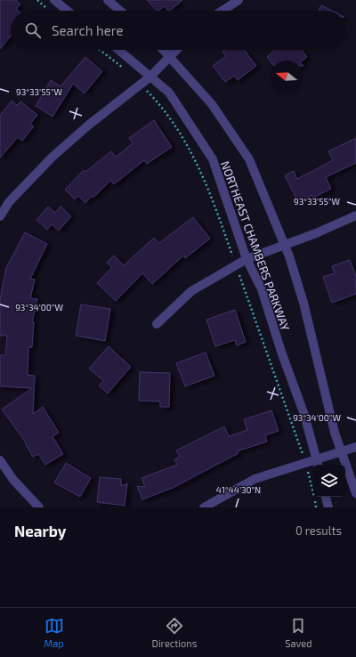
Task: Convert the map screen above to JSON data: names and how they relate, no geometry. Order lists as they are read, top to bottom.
{
  "streets": {
    "street": ["NORTHEAST CHAMBERS PARKWAY"]
  },
  "north": "left",
  "page": {
    "search": "Search here",
    "heading": ["Nearby", "0 results"],
    "nav": ["Map", "Directions", "Saved"]
  },
  "coordinates": ["93°33'55\"W", "93°34'00\"W", "41°44'30\"N"]
}
